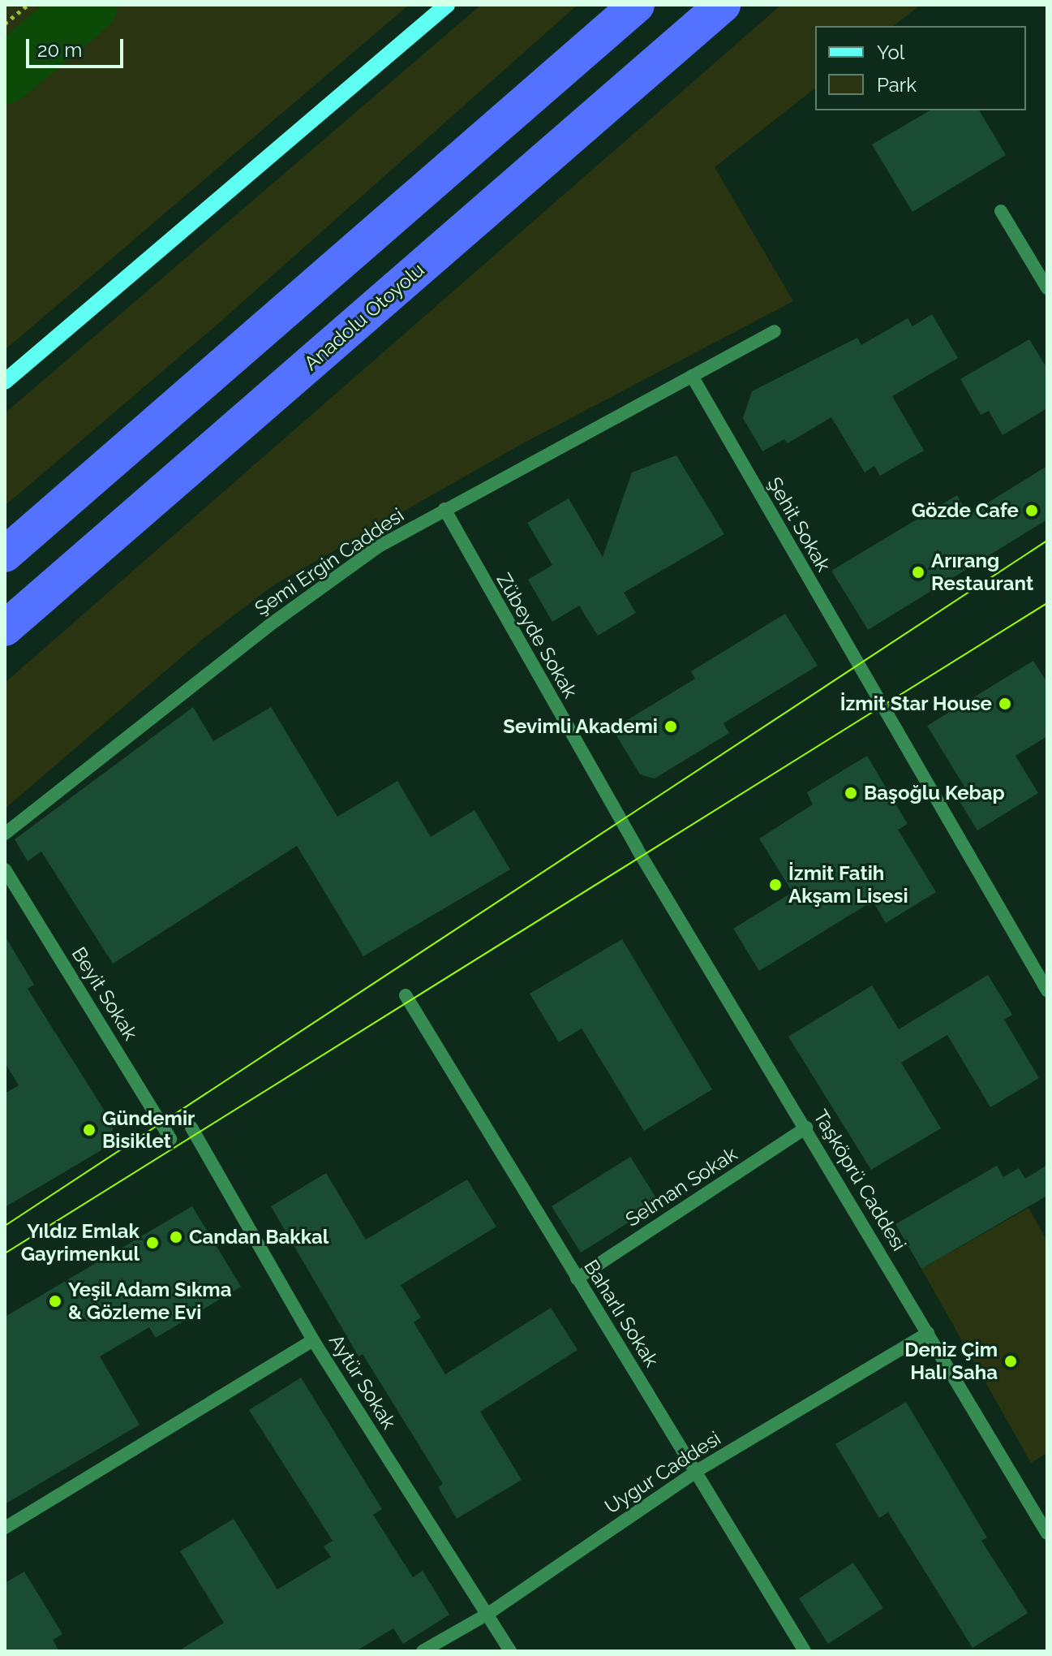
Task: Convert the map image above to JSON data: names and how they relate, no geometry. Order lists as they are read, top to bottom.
{
  "streets": {
    "highway": ["Anadolu Otoyolu"],
    "street": [
      "Şehit Sokak",
      "Şemi Ergin Caddesi",
      "Zübeyde Sokak",
      "Beyit Sokak",
      "Taşköprü Caddesi",
      "Selman Sokak",
      "Baharlı Sokak",
      "Aytür Sokak",
      "Uygur Caddesi"
    ]
  },
  "crossings": [
    ["Şehit Sokak", "Şemi Ergin Caddesi"],
    ["Şemi Ergin Caddesi", "Zübeyde Sokak"],
    ["Zübeyde Sokak", "Taşköprü Caddesi"],
    ["Taşköprü Caddesi", "Selman Sokak"],
    ["Taşköprü Caddesi", "Uygur Caddesi"],
    ["Selman Sokak", "Baharlı Sokak"],
    ["Baharlı Sokak", "Uygur Caddesi"],
    ["Aytür Sokak", "Uygur Caddesi"]
  ],
  "places": [
    "Gözde Cafe",
    "Arırang Restaurant",
    "İzmit Star House",
    "Sevimli Akademi",
    "Başoğlu Kebap",
    "İzmit Fatih Akşam Lisesi",
    "Gündemir Bisiklet",
    "Candan Bakkal",
    "Yıldız Emlak Gayrimenkul",
    "Yeşil Adam Sıkma & Gözleme Evi",
    "Deniz Çim Halı Saha"
  ],
  "legend": ["Yol", "Park"],
  "scale_bar": "20 m"
}
